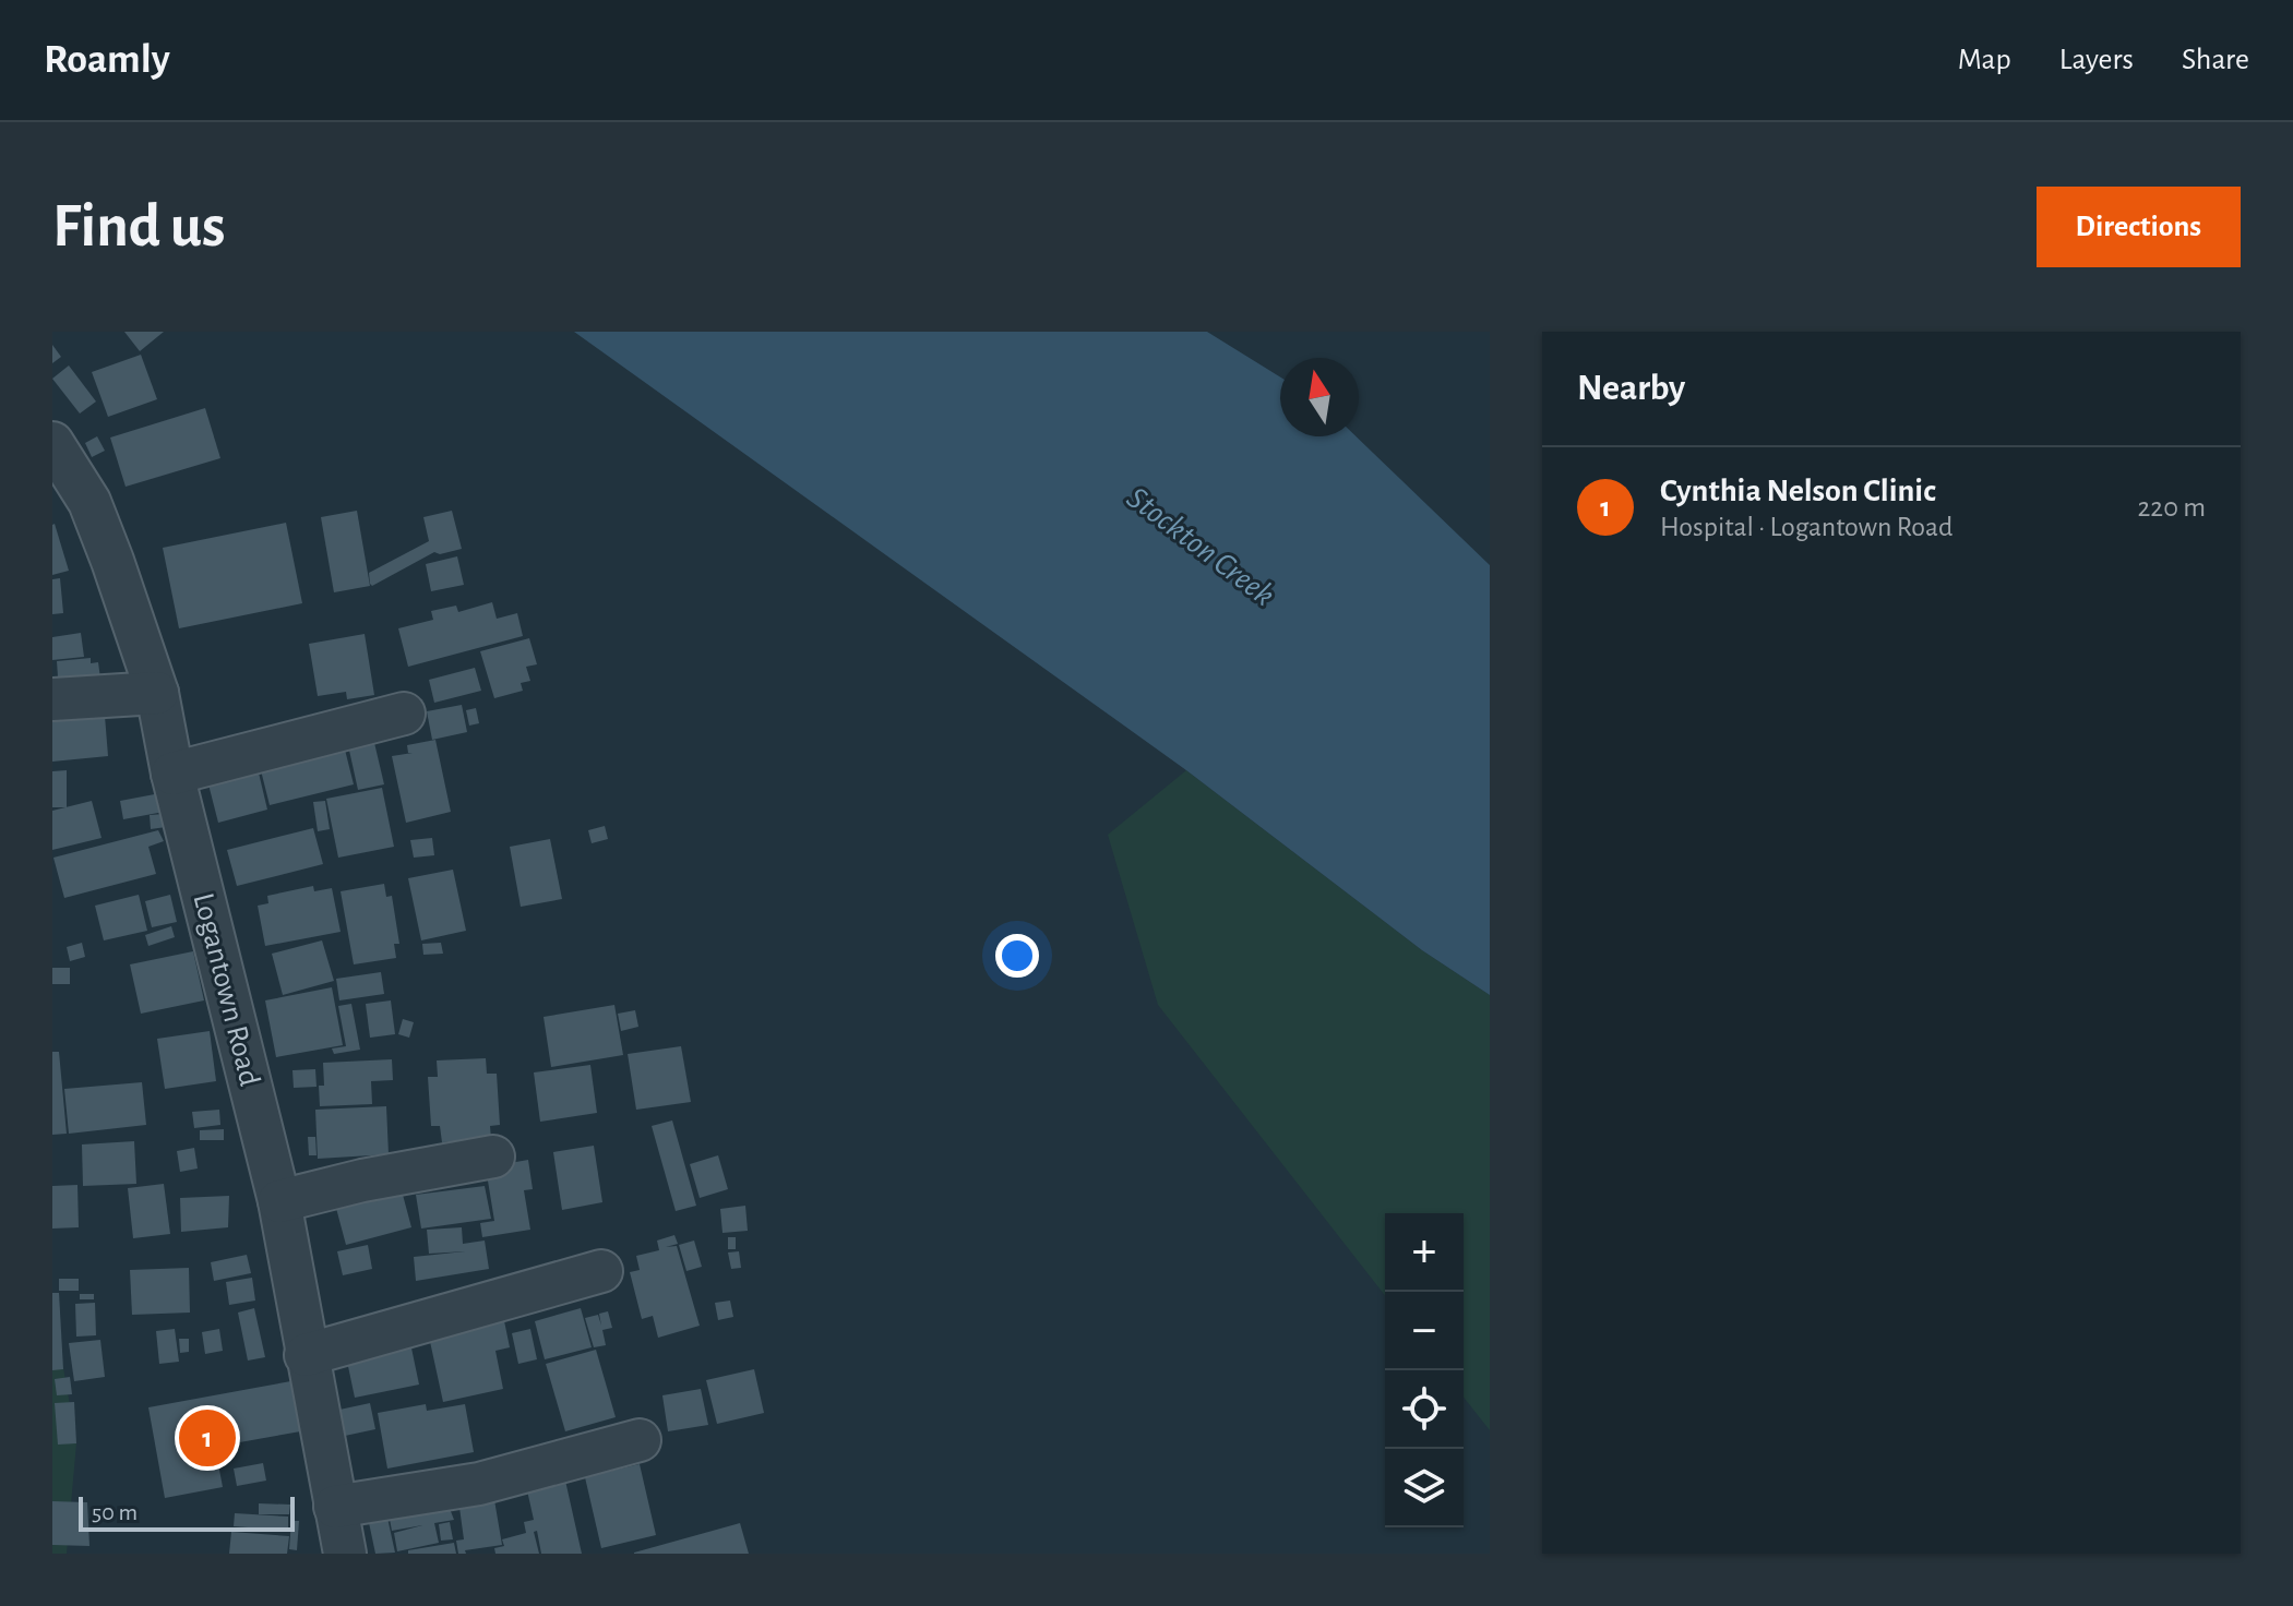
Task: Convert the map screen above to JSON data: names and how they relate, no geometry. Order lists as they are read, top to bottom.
{
  "streets": {
    "street": ["Logantown Road"]
  },
  "water": ["Stockton Creek"],
  "scale_bar": "50 m",
  "north": "top",
  "page": {
    "header": "Roamly",
    "nav": ["Map", "Layers", "Share"],
    "buttons": "Directions",
    "title": "Find us",
    "heading": "Nearby",
    "list": [
      {
        "mark": "1",
        "name": "Cynthia Nelson Clinic",
        "note": "Hospital · Logantown Road",
        "value": "220 m"
      }
    ],
    "map_buttons": ["+", "−"],
    "pins": "1",
    "scale": "50 m"
  }
}
